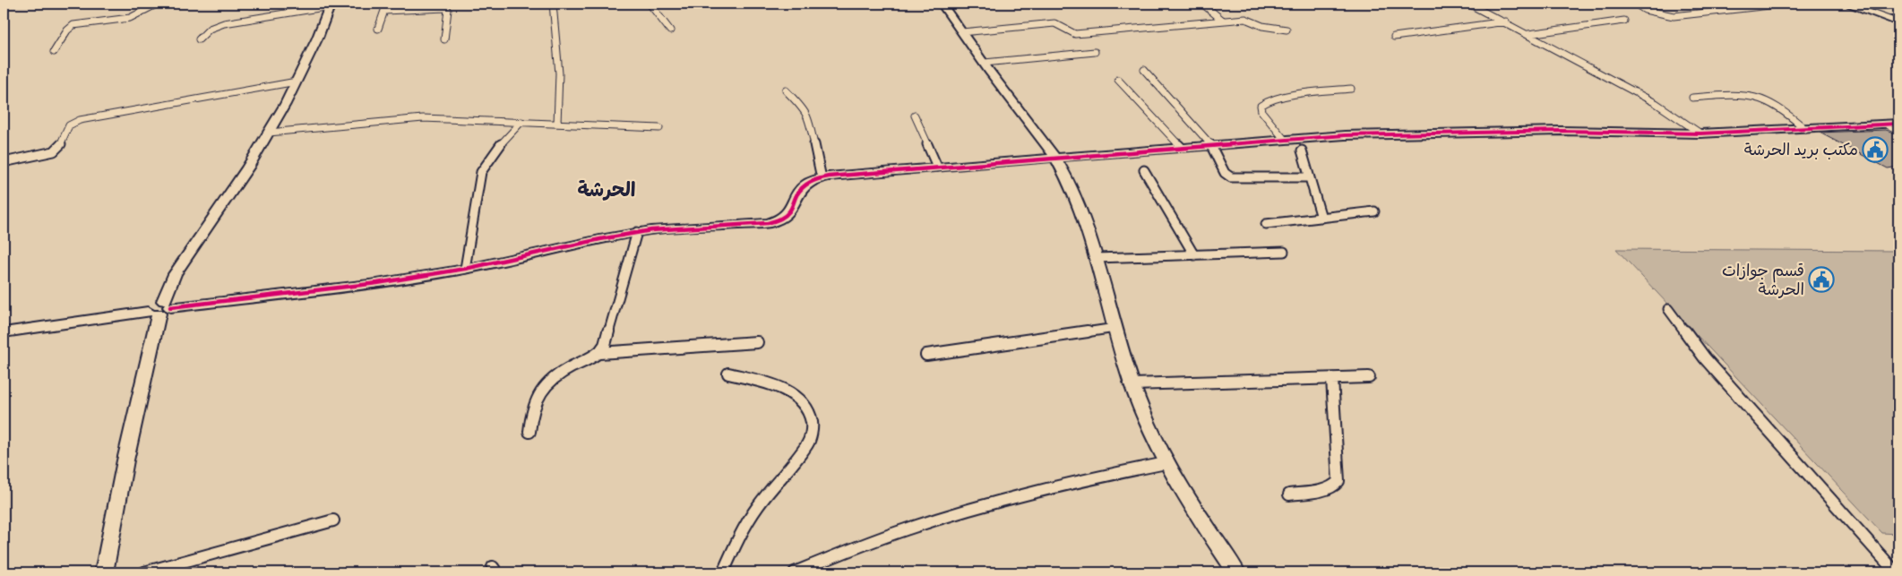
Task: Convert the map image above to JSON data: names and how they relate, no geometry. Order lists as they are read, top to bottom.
{
  "districts": ["الحرشة"],
  "places": {
    "public building": ["مكتب بريد الحرشة", "قسم جوازات الحرشة"]
  }
}
